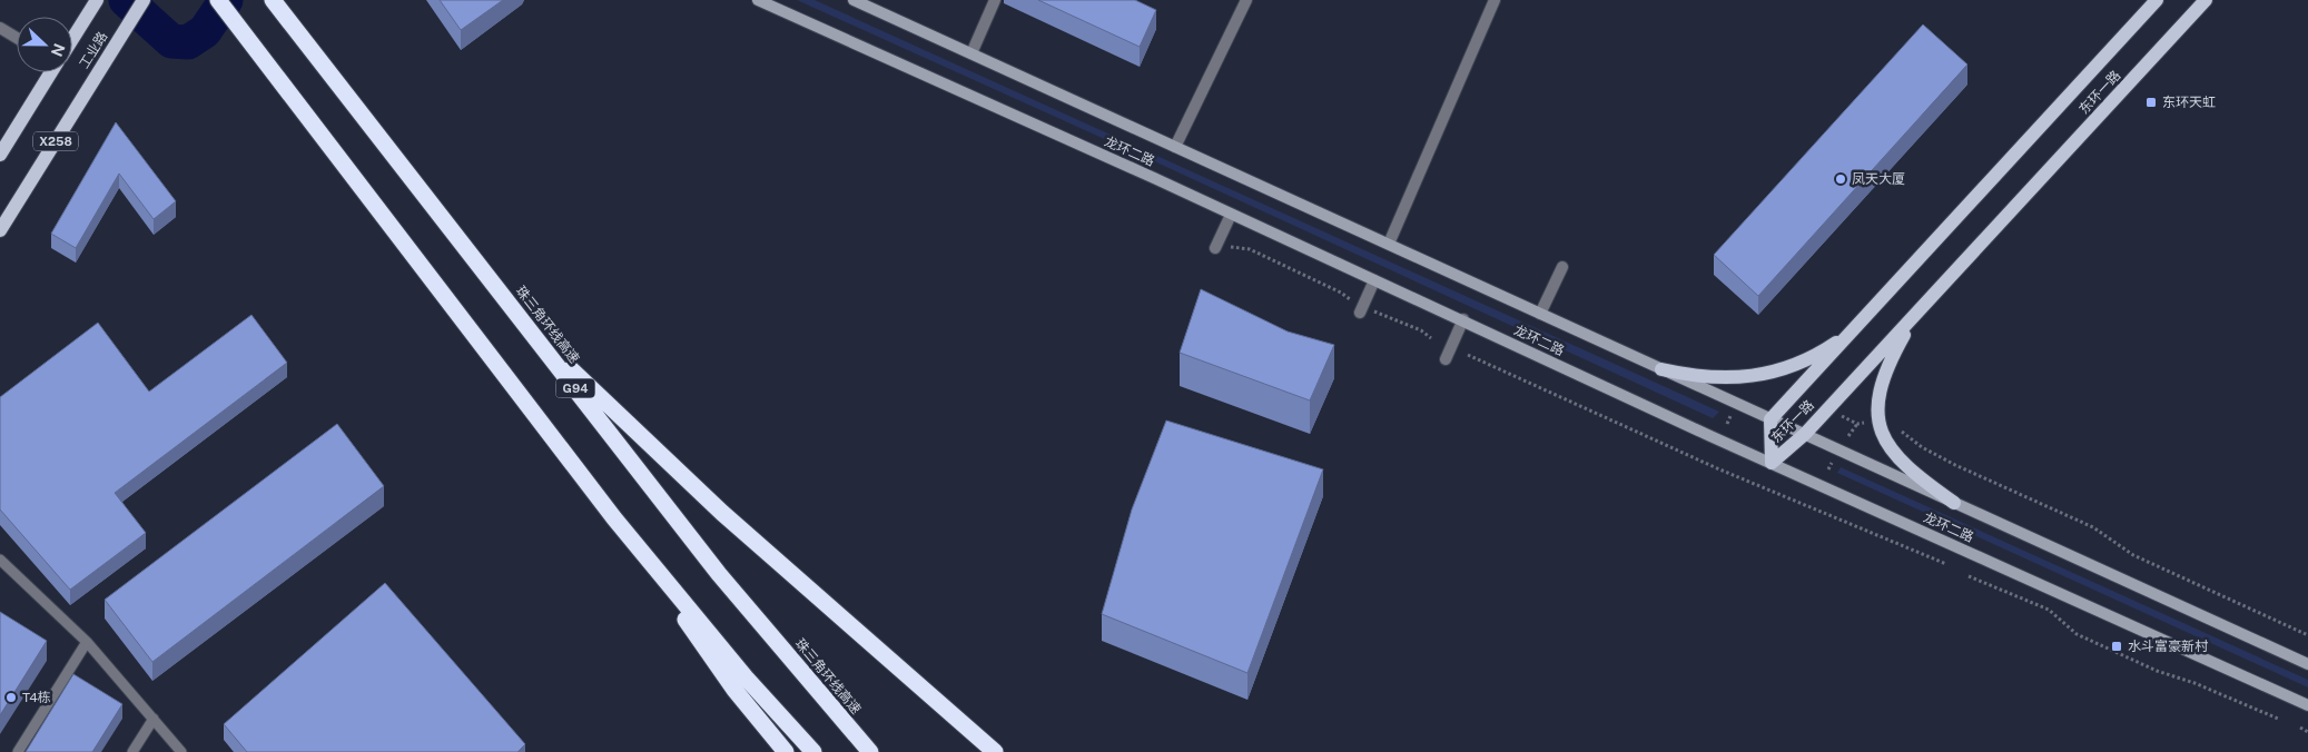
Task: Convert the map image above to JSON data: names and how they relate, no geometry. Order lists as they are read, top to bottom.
{
  "streets": {
    "highway": ["珠三角环线高速", "G94"],
    "main road": [
      "工业路",
      "东环一路",
      "X258",
      "龙环二路"
    ]
  },
  "crossings": [
    ["东环一路", "龙环二路"]
  ],
  "places": {
    "transit": ["东环天虹", "水斗富豪新村"],
    "other": ["凤天大厦", "T4栋"]
  },
  "north": "right"
}
